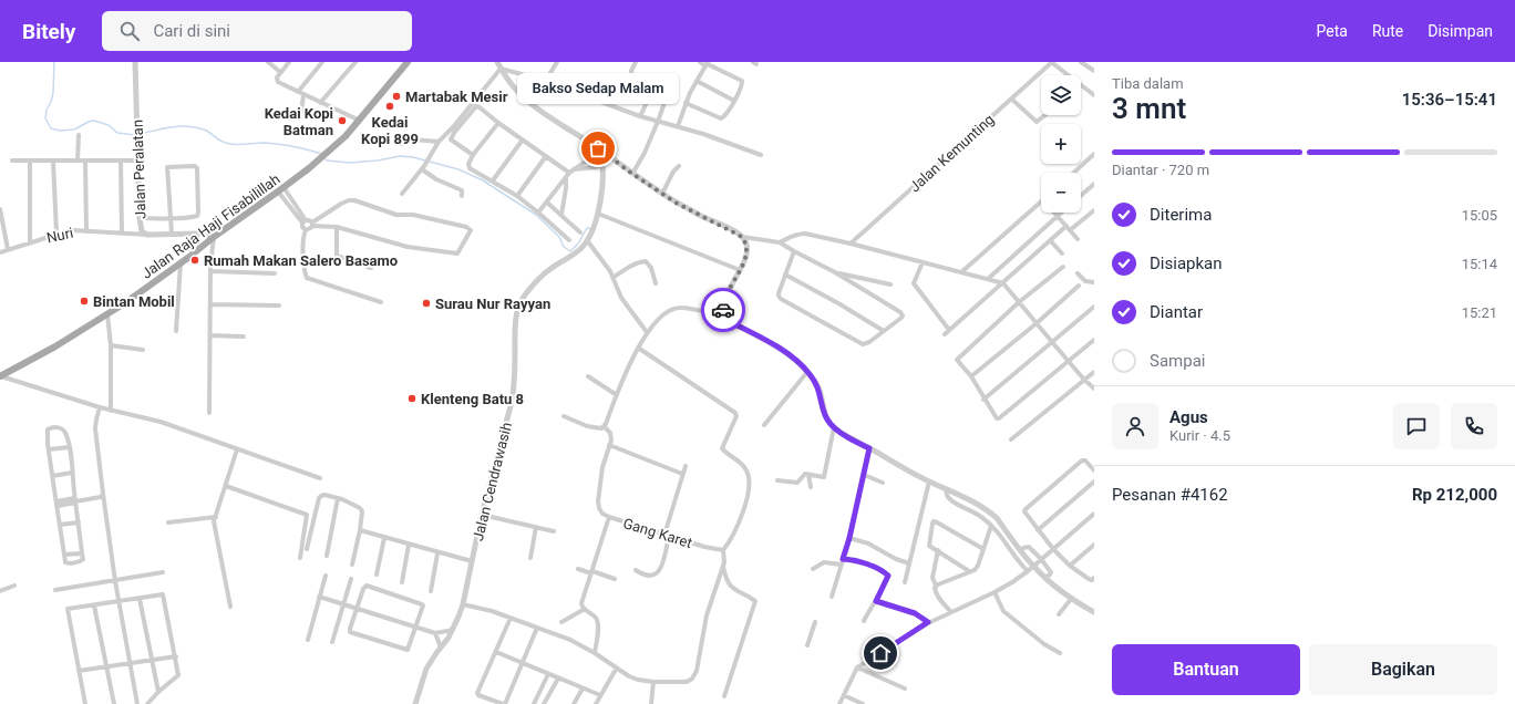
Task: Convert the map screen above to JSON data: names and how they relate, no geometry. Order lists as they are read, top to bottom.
{
  "streets": {
    "main road": ["Jalan Raja Haji Fisabilillah"],
    "street": [
      "Jalan Kemunting",
      "Jalan Peralatan",
      "Nuri",
      "Jalan Cendrawasih",
      "Gang Karet"
    ]
  },
  "crossings": [
    ["Jalan Peralatan", "Jalan Raja Haji Fisabilillah"],
    ["Jalan Peralatan", "Nuri"]
  ],
  "places": [
    "Martabak Mesir",
    "Kedai Kopi 899",
    "Kedai Kopi Batman",
    "Bakso Sedap Malam",
    "Rumah Makan Salero Basamo",
    "Bintan Mobil",
    "Surau Nur Rayyan",
    "Klenteng Batu 8"
  ],
  "page": {
    "header": "Bitely",
    "search": "Cari di sini",
    "nav": ["Peta", "Rute", "Disimpan"],
    "heading": ["3 mnt", "Tiba dalam", "15:36–15:41"],
    "panel": [
      "Agus",
      "Kurir · 4.5",
      "Pesanan #4162",
      "Rp 212,000"
    ],
    "bubble": "Bakso Sedap Malam",
    "map_buttons": ["+", "−"],
    "bar": "Diantar · 720 m",
    "list": [
      ["Diterima", "15:05"],
      ["Disiapkan", "15:14"],
      ["Diantar", "15:21"],
      "Sampai"
    ],
    "buttons": ["Bantuan", "Bagikan"]
  }
}
